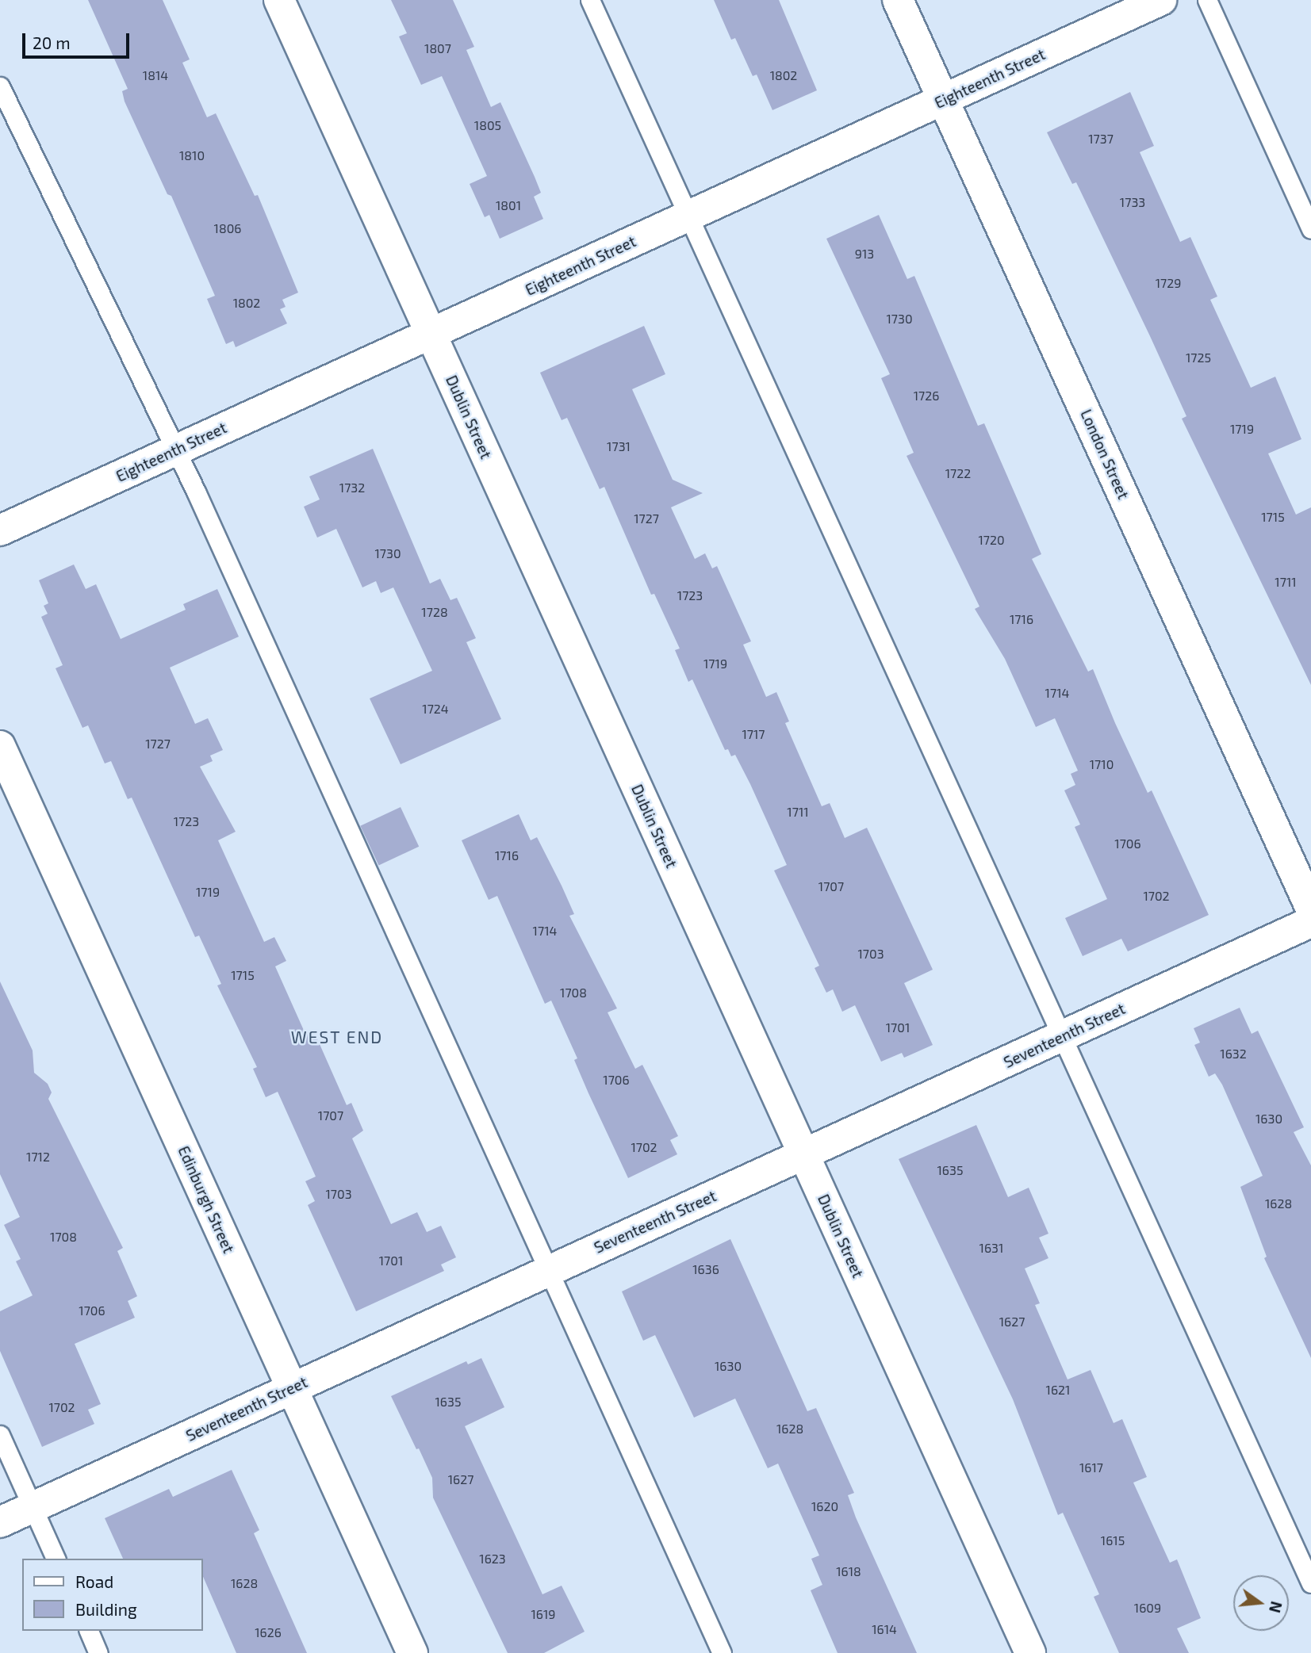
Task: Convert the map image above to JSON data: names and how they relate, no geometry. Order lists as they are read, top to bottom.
{
  "streets": {
    "street": [
      "Eighteenth Street",
      "Dublin Street",
      "London Street",
      "Seventeenth Street",
      "Edinburgh Street"
    ]
  },
  "crossings": [
    ["Eighteenth Street", "Dublin Street"],
    ["Eighteenth Street", "London Street"],
    ["Dublin Street", "Seventeenth Street"],
    ["Seventeenth Street", "Edinburgh Street"]
  ],
  "districts": ["WEST END"],
  "house_numbers": [
    "1807",
    "1814",
    "1802",
    "1805",
    "1737",
    "1810",
    "1733",
    "1801",
    "1806",
    "913",
    "1729",
    "1802",
    "1730",
    "1725",
    "1726",
    "1719",
    "1731",
    "1722",
    "1732",
    "1715",
    "1727",
    "1720",
    "1730",
    "1711",
    "1723",
    "1728",
    "1716",
    "1719",
    "1714",
    "1724",
    "1717",
    "1727",
    "1710",
    "1711",
    "1723",
    "1706",
    "1716",
    "1707",
    "1719",
    "1702",
    "1714",
    "1703",
    "1715",
    "1708",
    "1701",
    "1632",
    "1706",
    "1707",
    "1630",
    "1702",
    "1712",
    "1635",
    "1703",
    "1628",
    "1708",
    "1631",
    "1701",
    "1636",
    "1706",
    "1627",
    "1630",
    "1621",
    "1635",
    "1702",
    "1628",
    "1617",
    "1627",
    "1620",
    "1615",
    "1623",
    "1618",
    "1628",
    "1609",
    "1619",
    "1614",
    "1626"
  ],
  "legend": ["Road", "Building"],
  "scale_bar": "20 m",
  "north": "right"
}
